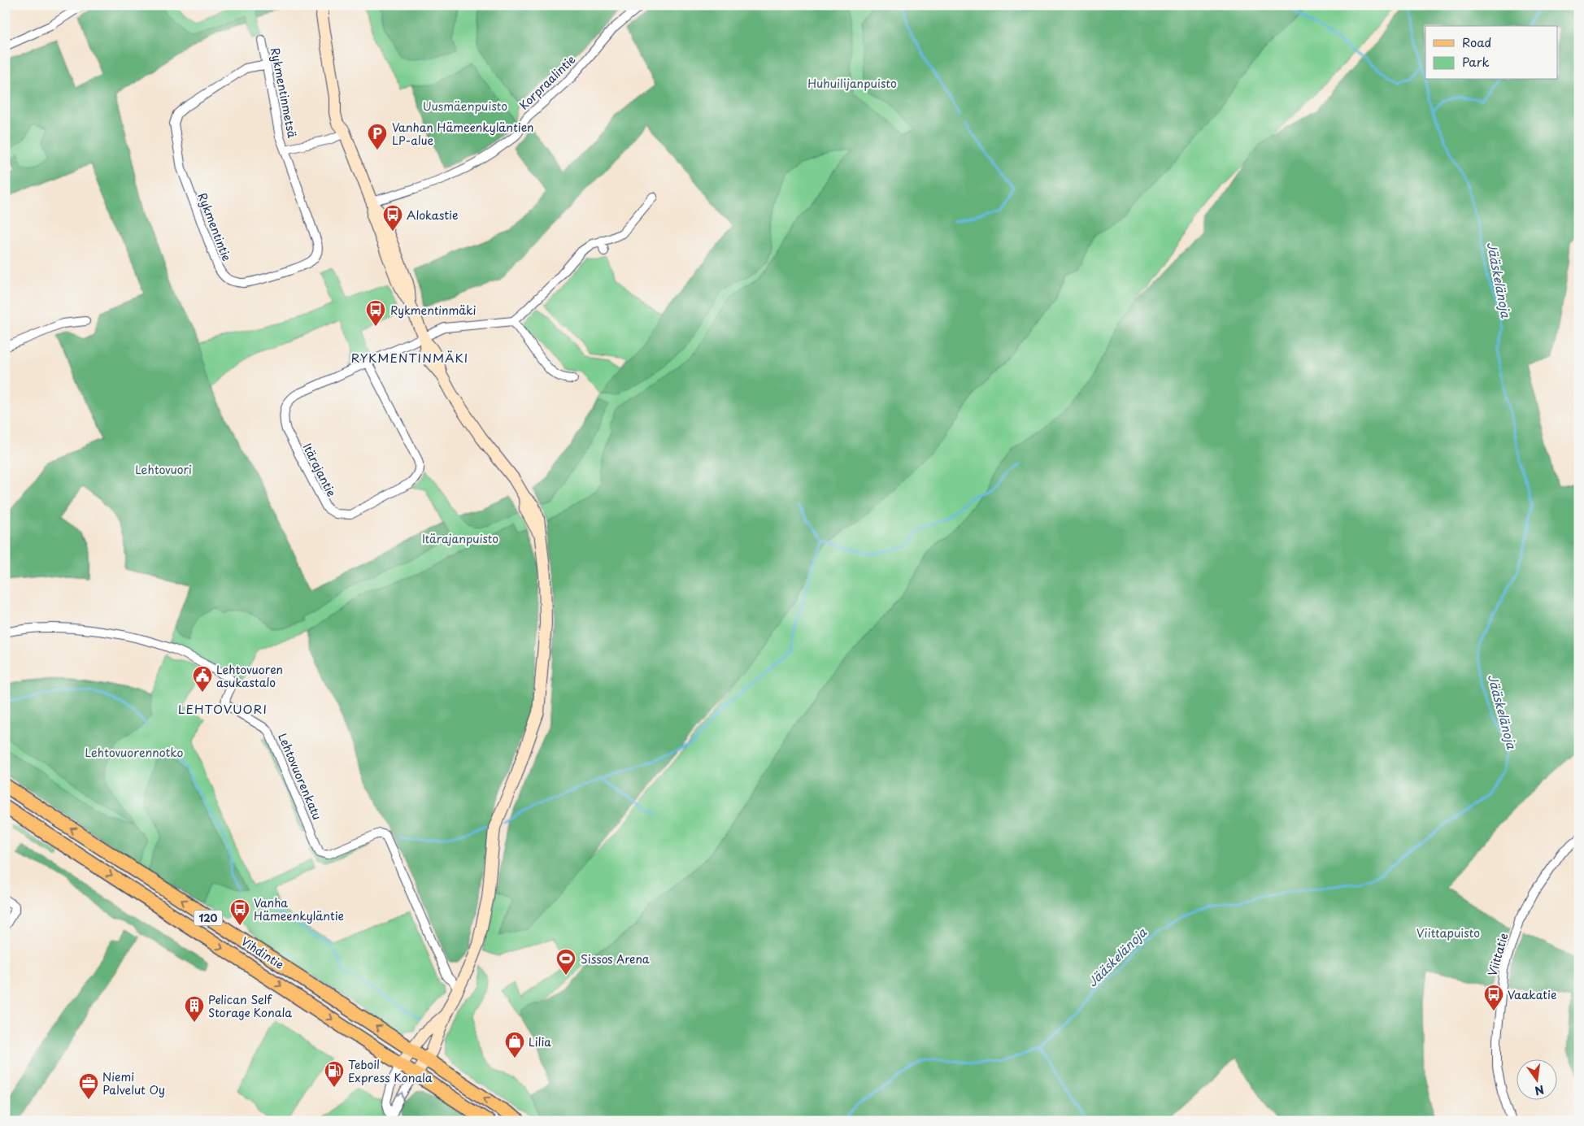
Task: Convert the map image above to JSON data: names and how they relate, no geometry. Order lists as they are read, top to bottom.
{
  "streets": {
    "main road": ["120", "Vihdintie"],
    "street": [
      "Korpraalintie",
      "Rykmentinmetsä",
      "Rykmentintie",
      "Itärajantie",
      "Lehtovuorenkatu",
      "Viittatie"
    ]
  },
  "crossings": [
    ["Rykmentinmetsä", "Rykmentintie"]
  ],
  "districts": ["RYKMENTINMÄKI", "LEHTOVUORI"],
  "water": ["Jääskelänoja"],
  "parks": [
    "Huhuilijanpuisto",
    "Uusmäenpuisto",
    "Lehtovuori",
    "Itärajanpuisto",
    "Lehtovuorennotko",
    "Viittapuisto"
  ],
  "places": {
    "parking": ["Vanhan Hämeenkyläntien LP-alue"],
    "bus stop": [
      "Alokastie",
      "Rykmentinmäki",
      "Vanha Hämeenkyläntie",
      "Vaakatie"
    ],
    "public building": ["Lehtovuoren asukastalo"],
    "sports": ["Sissos Arena"],
    "building": ["Pelican Self Storage Konala"],
    "shop": ["Lilia"],
    "fuel station": ["Teboil Express Konala"],
    "office": ["Niemi Palvelut Oy"]
  },
  "legend": ["Road", "Park"],
  "north": "bottom"
}
